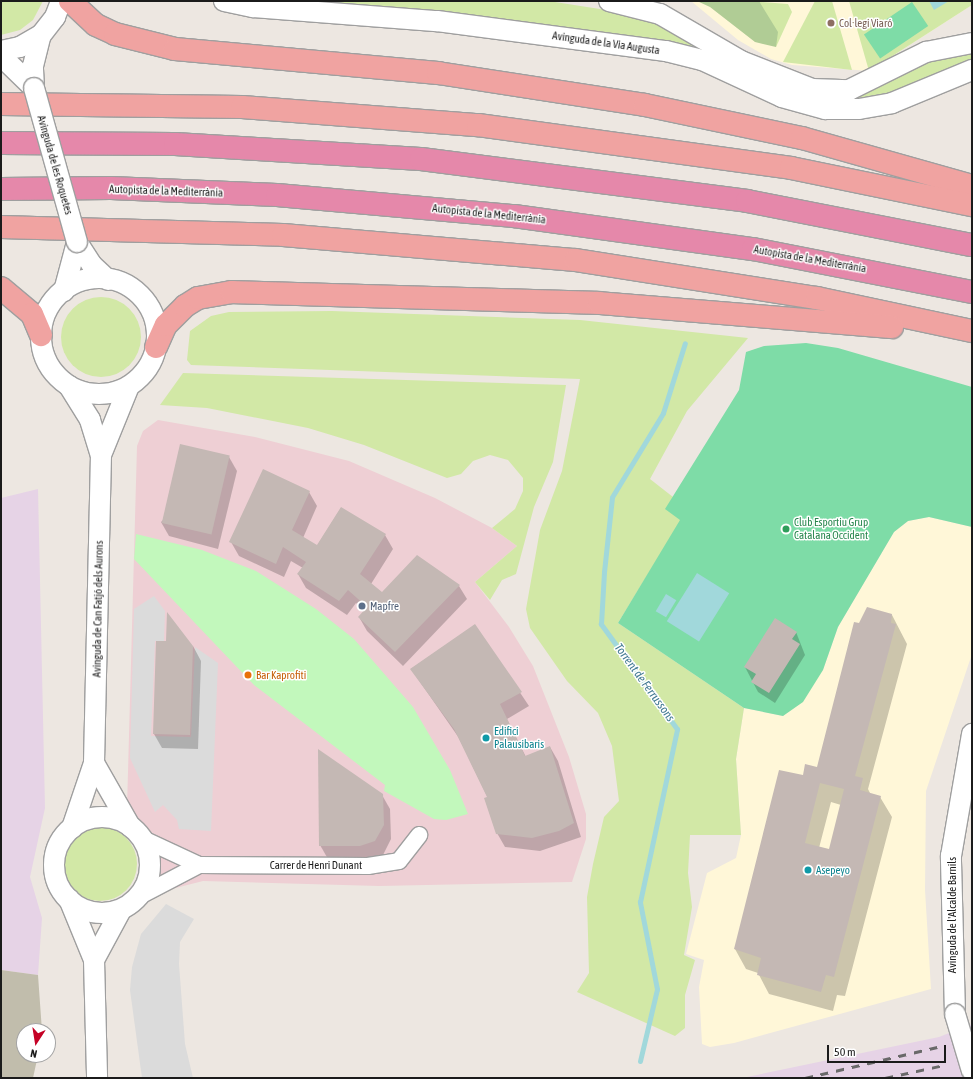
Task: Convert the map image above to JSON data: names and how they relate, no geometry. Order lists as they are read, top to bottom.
{
  "streets": {
    "highway": ["Autopista de la Mediterrània"],
    "street": [
      "Avinguda de la Via Augusta",
      "Avinguda de les Roquetes",
      "Avinguda de Can Fatjó dels Aurons",
      "Carrer de Henri Dunant",
      "Avinguda de l'Alcalde Barnils"
    ]
  },
  "crossings": [
    ["Avinguda de les Roquetes", "Avinguda de Can Fatjó dels Aurons"],
    ["Avinguda de Can Fatjó dels Aurons", "Carrer de Henri Dunant"]
  ],
  "water": ["Torrent de Ferrussons"],
  "places": [
    "Col·legi Viaró",
    "Club Esportiu Grup Catalana Occident",
    "Mapfre",
    "Bar Kaprofiti",
    "Edifici Palausibaris",
    "Asepeyo"
  ],
  "scale_bar": "50 m",
  "north": "bottom"
}
